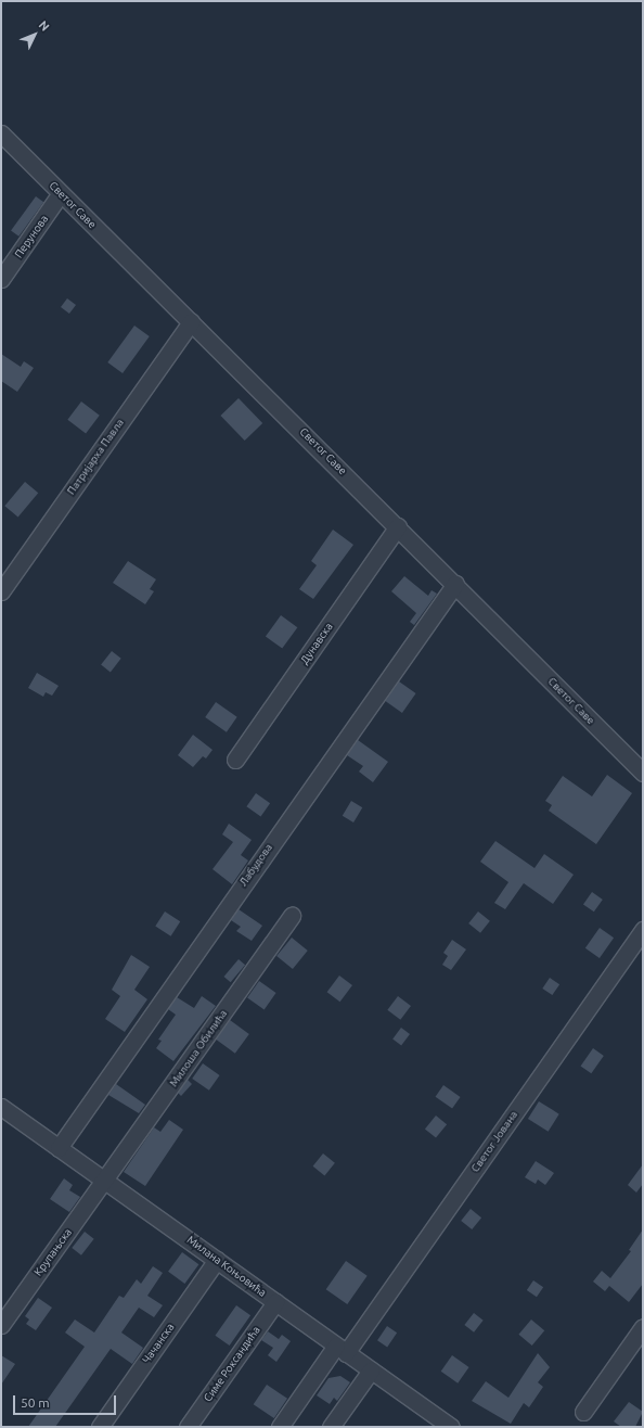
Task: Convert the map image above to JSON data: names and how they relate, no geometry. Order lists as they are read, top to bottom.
{
  "streets": {
    "street": [
      "Светог Саве",
      "Перунова",
      "Патријарха Павла",
      "Дунавска",
      "Лабудова",
      "Милоша Обилића",
      "Светог Јована",
      "Крупањска",
      "Милана Коњовића",
      "Чачанска",
      "Симе Роксандића"
    ]
  },
  "crossings": [
    ["Светог Саве", "Перунова"],
    ["Светог Саве", "Патријарха Павла"],
    ["Светог Саве", "Дунавска"],
    ["Светог Саве", "Лабудова"],
    ["Лабудова", "Милана Коњовића"],
    ["Милоша Обилића", "Крупањска"],
    ["Милоша Обилића", "Милана Коњовића"],
    ["Светог Јована", "Милана Коњовића"],
    ["Крупањска", "Милана Коњовића"],
    ["Милана Коњовића", "Чачанска"],
    ["Милана Коњовића", "Симе Роксандића"]
  ],
  "scale_bar": "50 m",
  "north": "top right"
}
